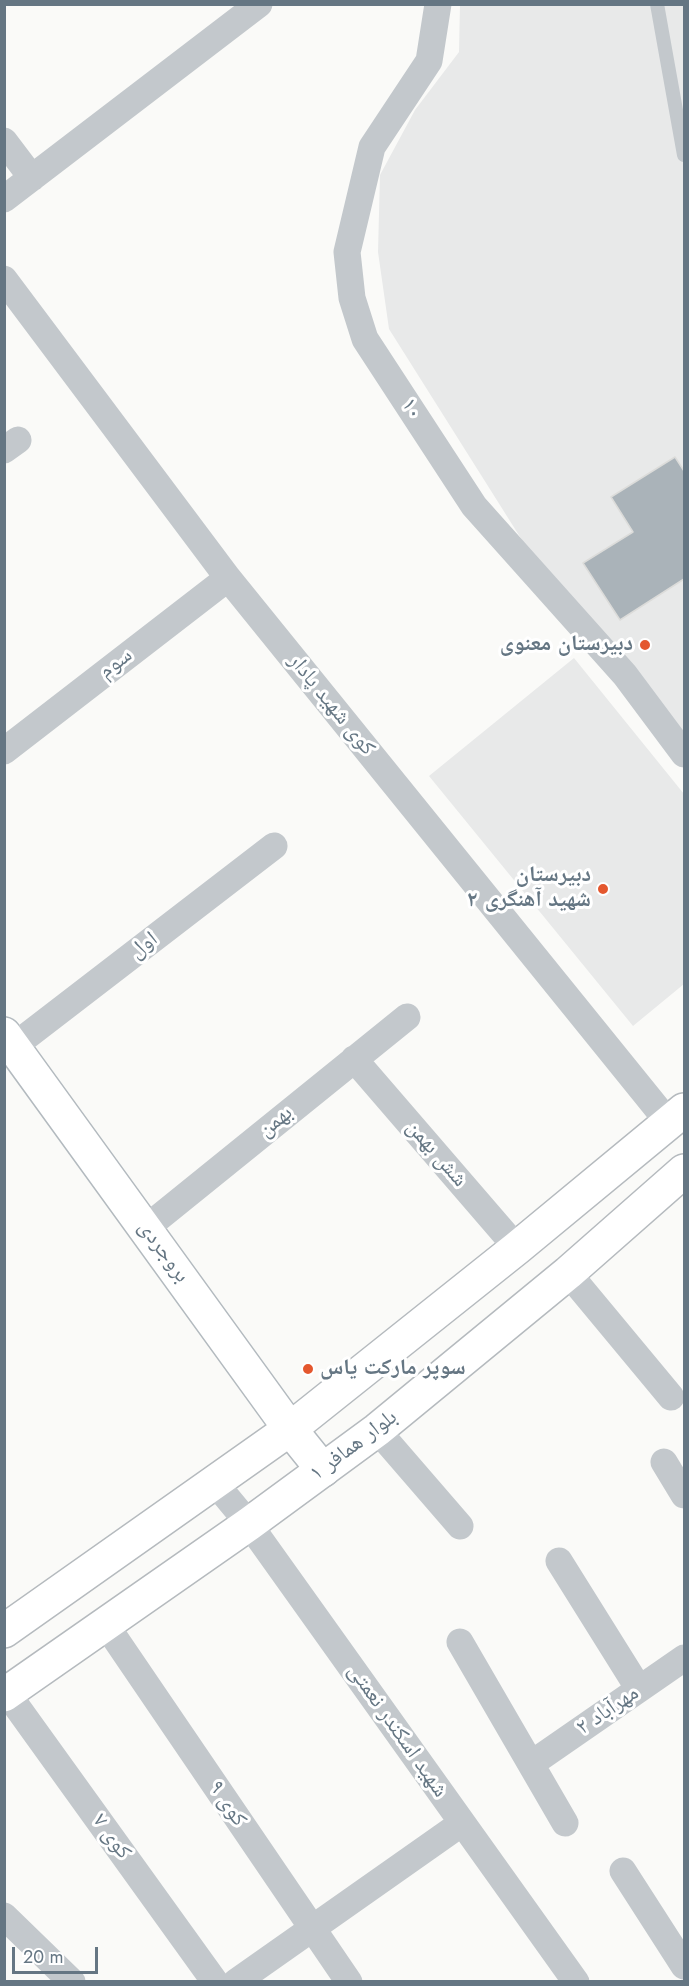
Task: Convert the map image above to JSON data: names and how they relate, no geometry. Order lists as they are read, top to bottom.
{
  "streets": {
    "main road": ["بروجردی", "بلوار همافر ۱"],
    "street": [
      "۱۰",
      "سوم",
      "کوی شهید پادار",
      "اول",
      "بهمن",
      "شش بهمن",
      "مهرآباد ۲",
      "شهید اسکندر نعمتی",
      "کوی ۹",
      "کوی ۷"
    ]
  },
  "crossings": [
    ["سوم", "کوی شهید پادار"],
    ["اول", "بروجردی"],
    ["بهمن", "شش بهمن"],
    ["بهمن", "بروجردی"],
    ["بروجردی", "بلوار همافر ۱"],
    ["بلوار همافر ۱", "شهید اسکندر نعمتی"],
    ["بلوار همافر ۱", "کوی ۹"],
    ["بلوار همافر ۱", "کوی ۷"]
  ],
  "places": ["دبیرستان معنوی", "دبیرستان شهید آهنگری ۲", "سوپر مارکت یاس"],
  "scale_bar": "20 m"
}
